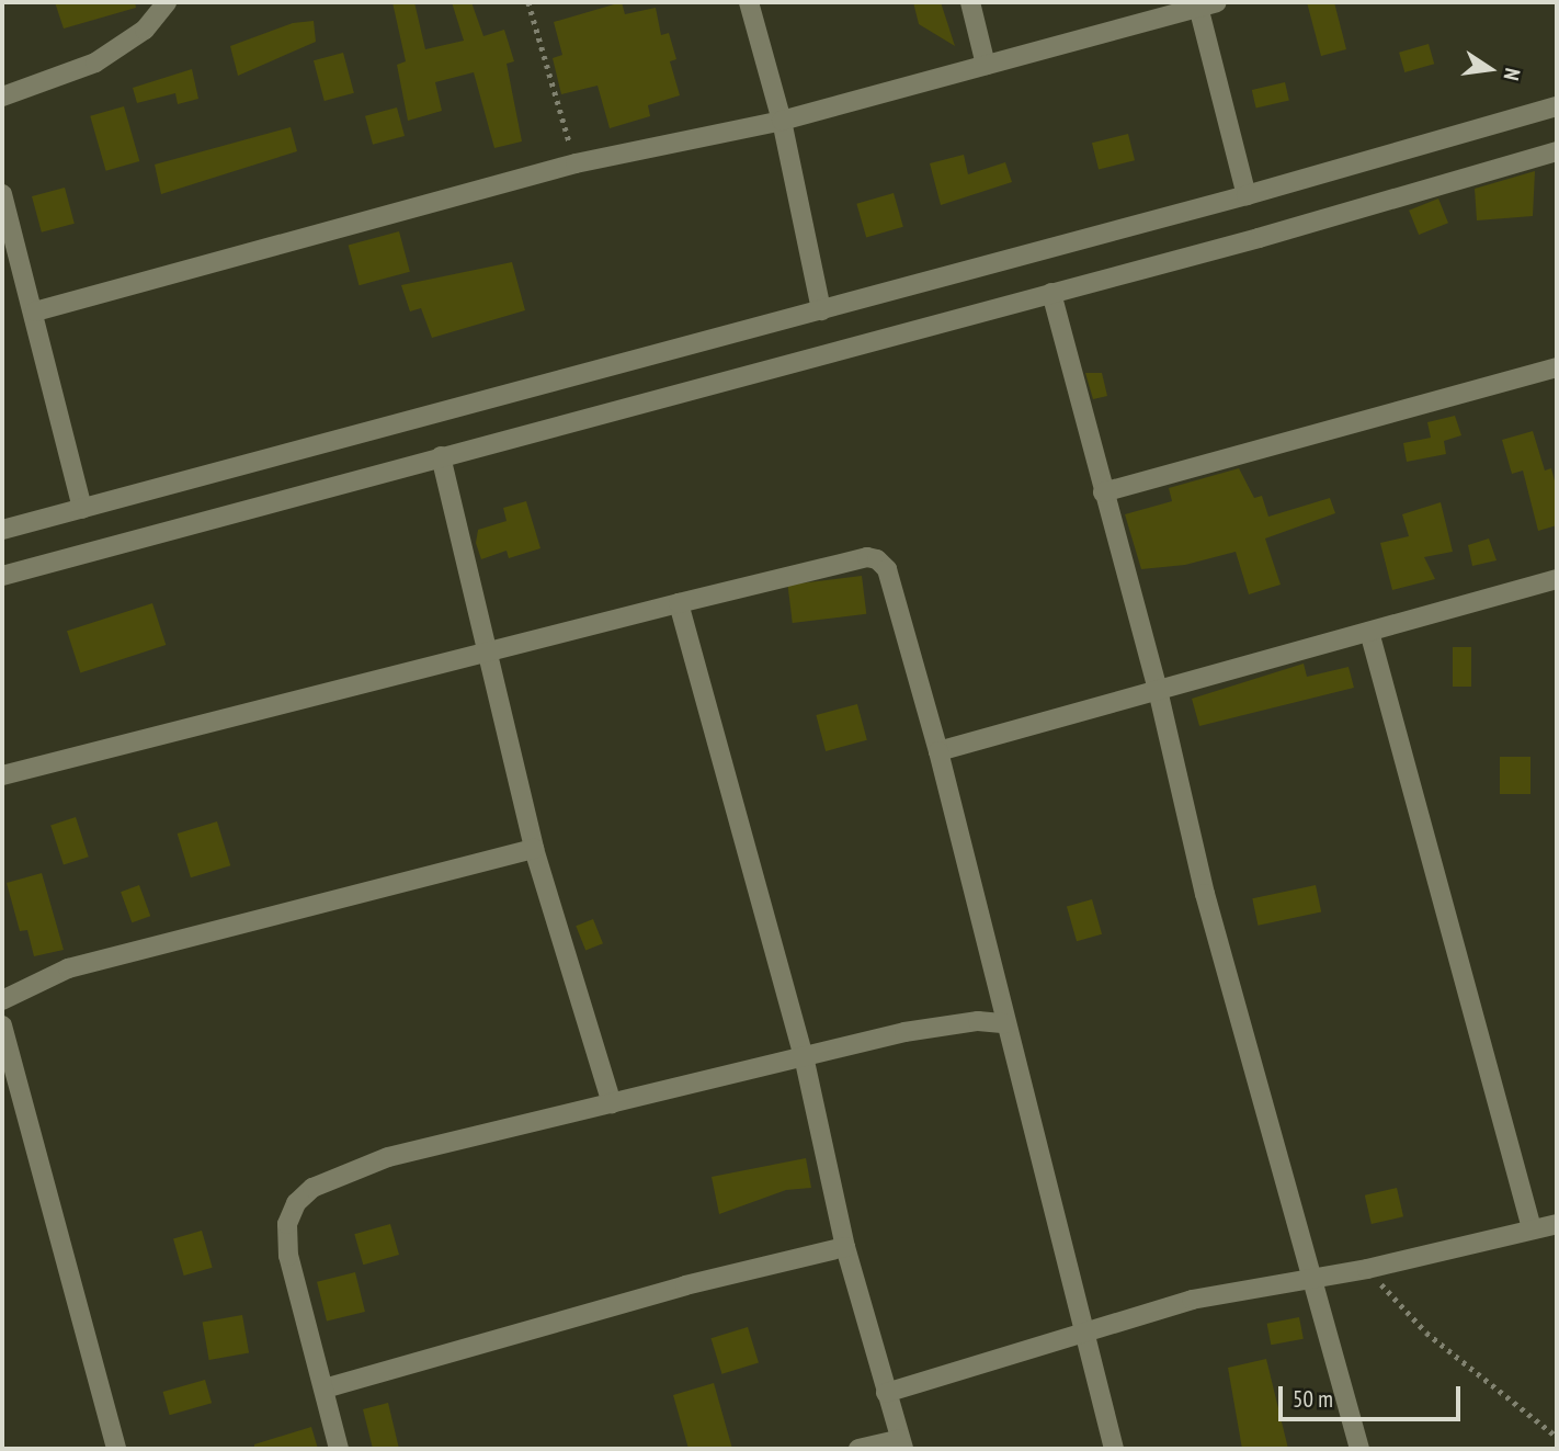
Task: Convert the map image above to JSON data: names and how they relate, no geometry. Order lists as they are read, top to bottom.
{
  "scale_bar": "50 m",
  "north": "right"
}
